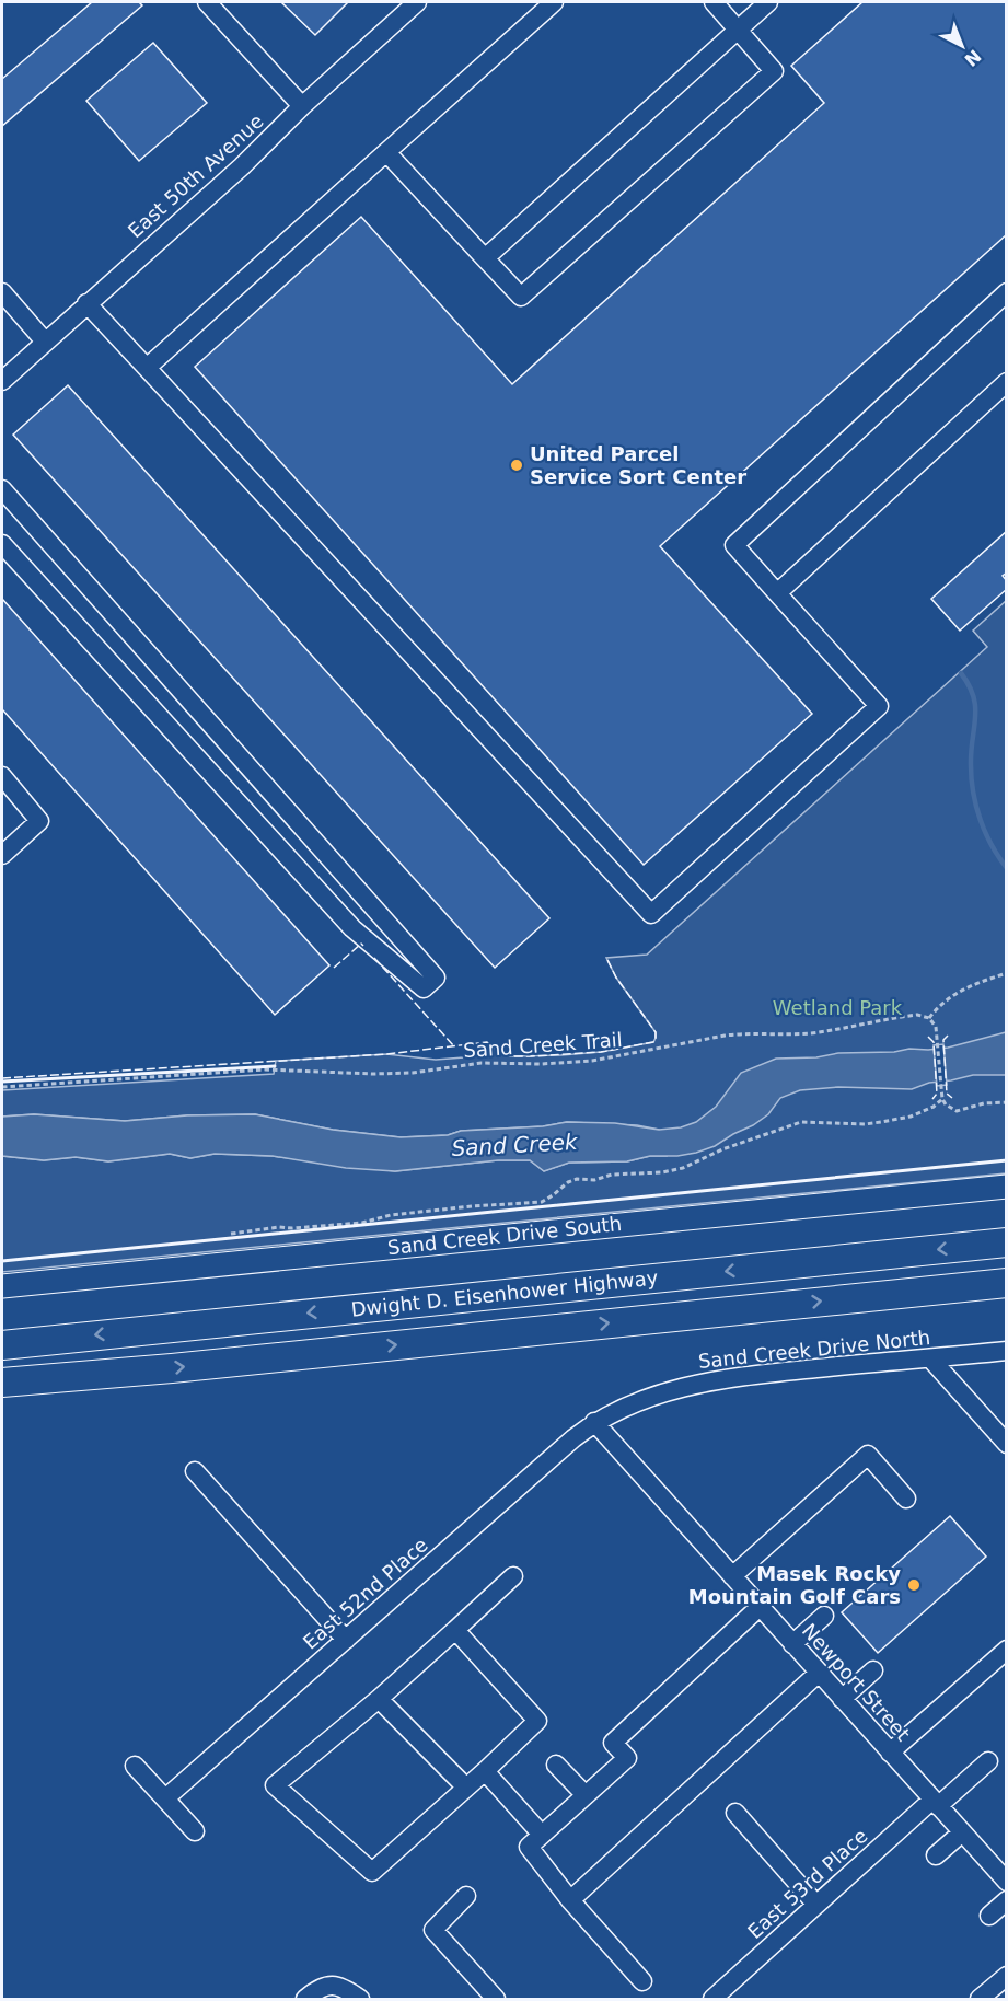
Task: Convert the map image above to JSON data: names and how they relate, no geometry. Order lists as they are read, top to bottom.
{
  "streets": {
    "highway": ["Dwight D. Eisenhower Highway"],
    "main road": ["Sand Creek Drive South"],
    "street": [
      "East 50th Avenue",
      "Sand Creek Drive North",
      "East 52nd Place",
      "Newport Street",
      "East 53rd Place"
    ],
    "path": ["Sand Creek Trail"]
  },
  "crossings": [
    ["Sand Creek Drive North", "East 52nd Place"],
    ["Sand Creek Drive North", "Newport Street"],
    ["East 52nd Place", "Newport Street"],
    ["Newport Street", "East 53rd Place"]
  ],
  "water": ["Sand Creek"],
  "parks": ["Wetland Park"],
  "places": ["United Parcel Service Sort Center", "Masek Rocky Mountain Golf Cars"],
  "north": "bottom right"
}
